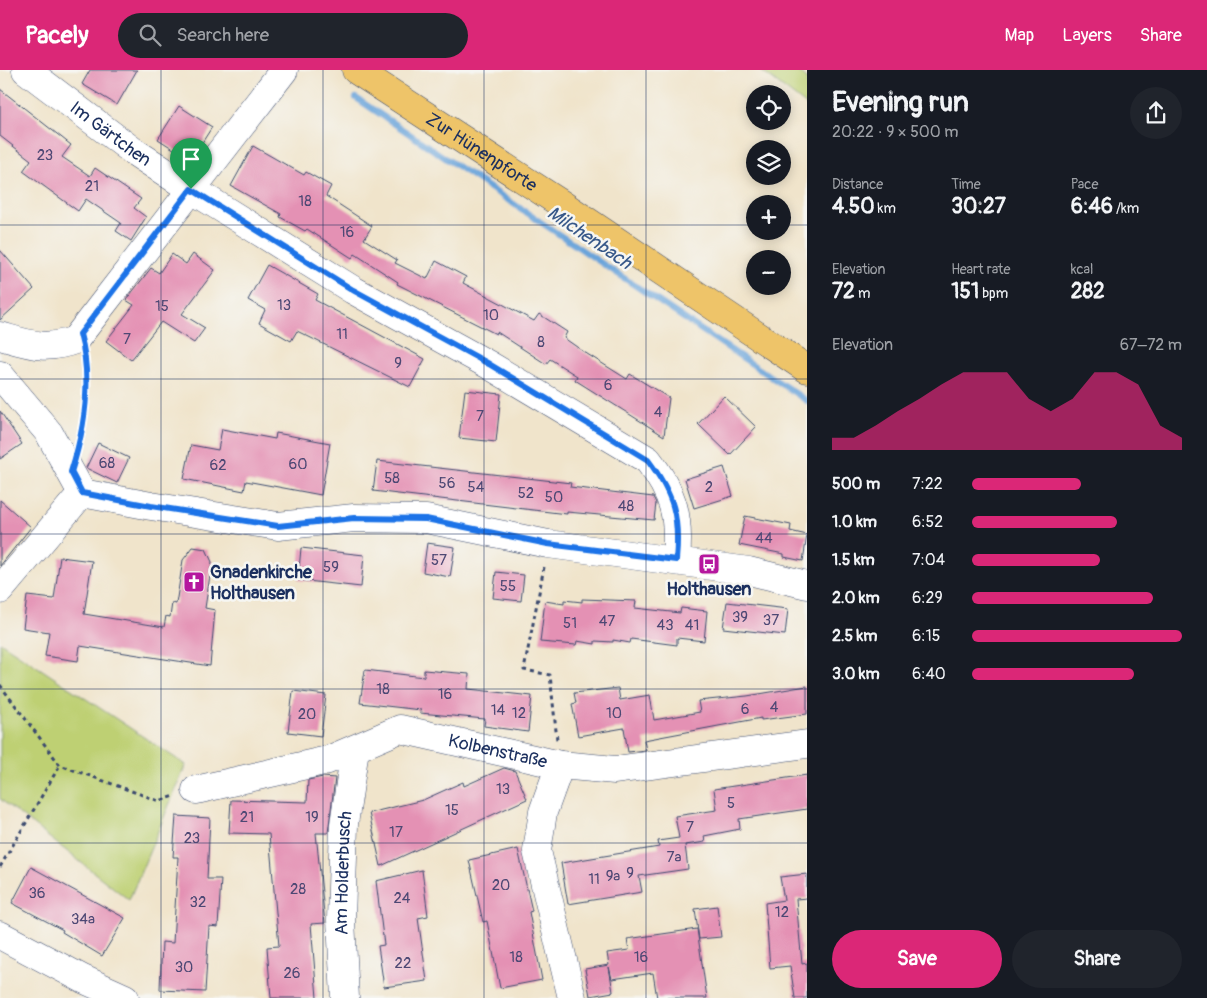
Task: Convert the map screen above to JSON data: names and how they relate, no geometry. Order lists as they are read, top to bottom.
{
  "streets": {
    "main road": ["Zur Hünenpforte"],
    "street": ["Im Gärtchen", "Kolbenstraße", "Am Holderbusch"]
  },
  "crossings": [
    ["Kolbenstraße", "Am Holderbusch"]
  ],
  "water": ["Milchenbach"],
  "places": {
    "bus stop": ["Holthausen"],
    "church": ["Gnadenkirche Holthausen"]
  },
  "house_numbers": [
    "23",
    "21",
    "18",
    "16",
    "13",
    "15",
    "10",
    "11",
    "7",
    "8",
    "9",
    "6",
    "4",
    "7",
    "68",
    "60",
    "62",
    "58",
    "56",
    "54",
    "2",
    "52",
    "50",
    "48",
    "44",
    "57",
    "59",
    "55",
    "39",
    "37",
    "47",
    "51",
    "43",
    "41",
    "18",
    "16",
    "4",
    "6",
    "14",
    "12",
    "10",
    "20",
    "13",
    "5",
    "15",
    "21",
    "19",
    "7",
    "17",
    "23",
    "7a",
    "9",
    "9a",
    "11",
    "20",
    "28",
    "36",
    "24",
    "32",
    "12",
    "34a",
    "18",
    "16",
    "22",
    "30",
    "26"
  ],
  "page": {
    "header": "Pacely",
    "search": "Search here",
    "nav": ["Map", "Layers", "Share"],
    "heading": ["Evening run", "20:22 · 9 × 500 m"],
    "map_buttons": ["+", "−"],
    "stats": [
      ["Distance", "4.50 km"],
      ["Time", "30:27"],
      ["Pace", "6:46 /km"],
      ["Elevation", "72 m"],
      ["Heart rate", "151 bpm"],
      ["kcal", "282"]
    ],
    "chart": ["Elevation", "67–72 m"],
    "list": [
      {
        "name": "500 m",
        "note": "7:22"
      },
      {
        "name": "1.0 km",
        "note": "6:52"
      },
      {
        "name": "1.5 km",
        "note": "7:04"
      },
      {
        "name": "2.0 km",
        "note": "6:29"
      },
      {
        "name": "2.5 km",
        "note": "6:15"
      },
      {
        "name": "3.0 km",
        "note": "6:40"
      }
    ],
    "buttons": ["Save", "Share"]
  }
}
